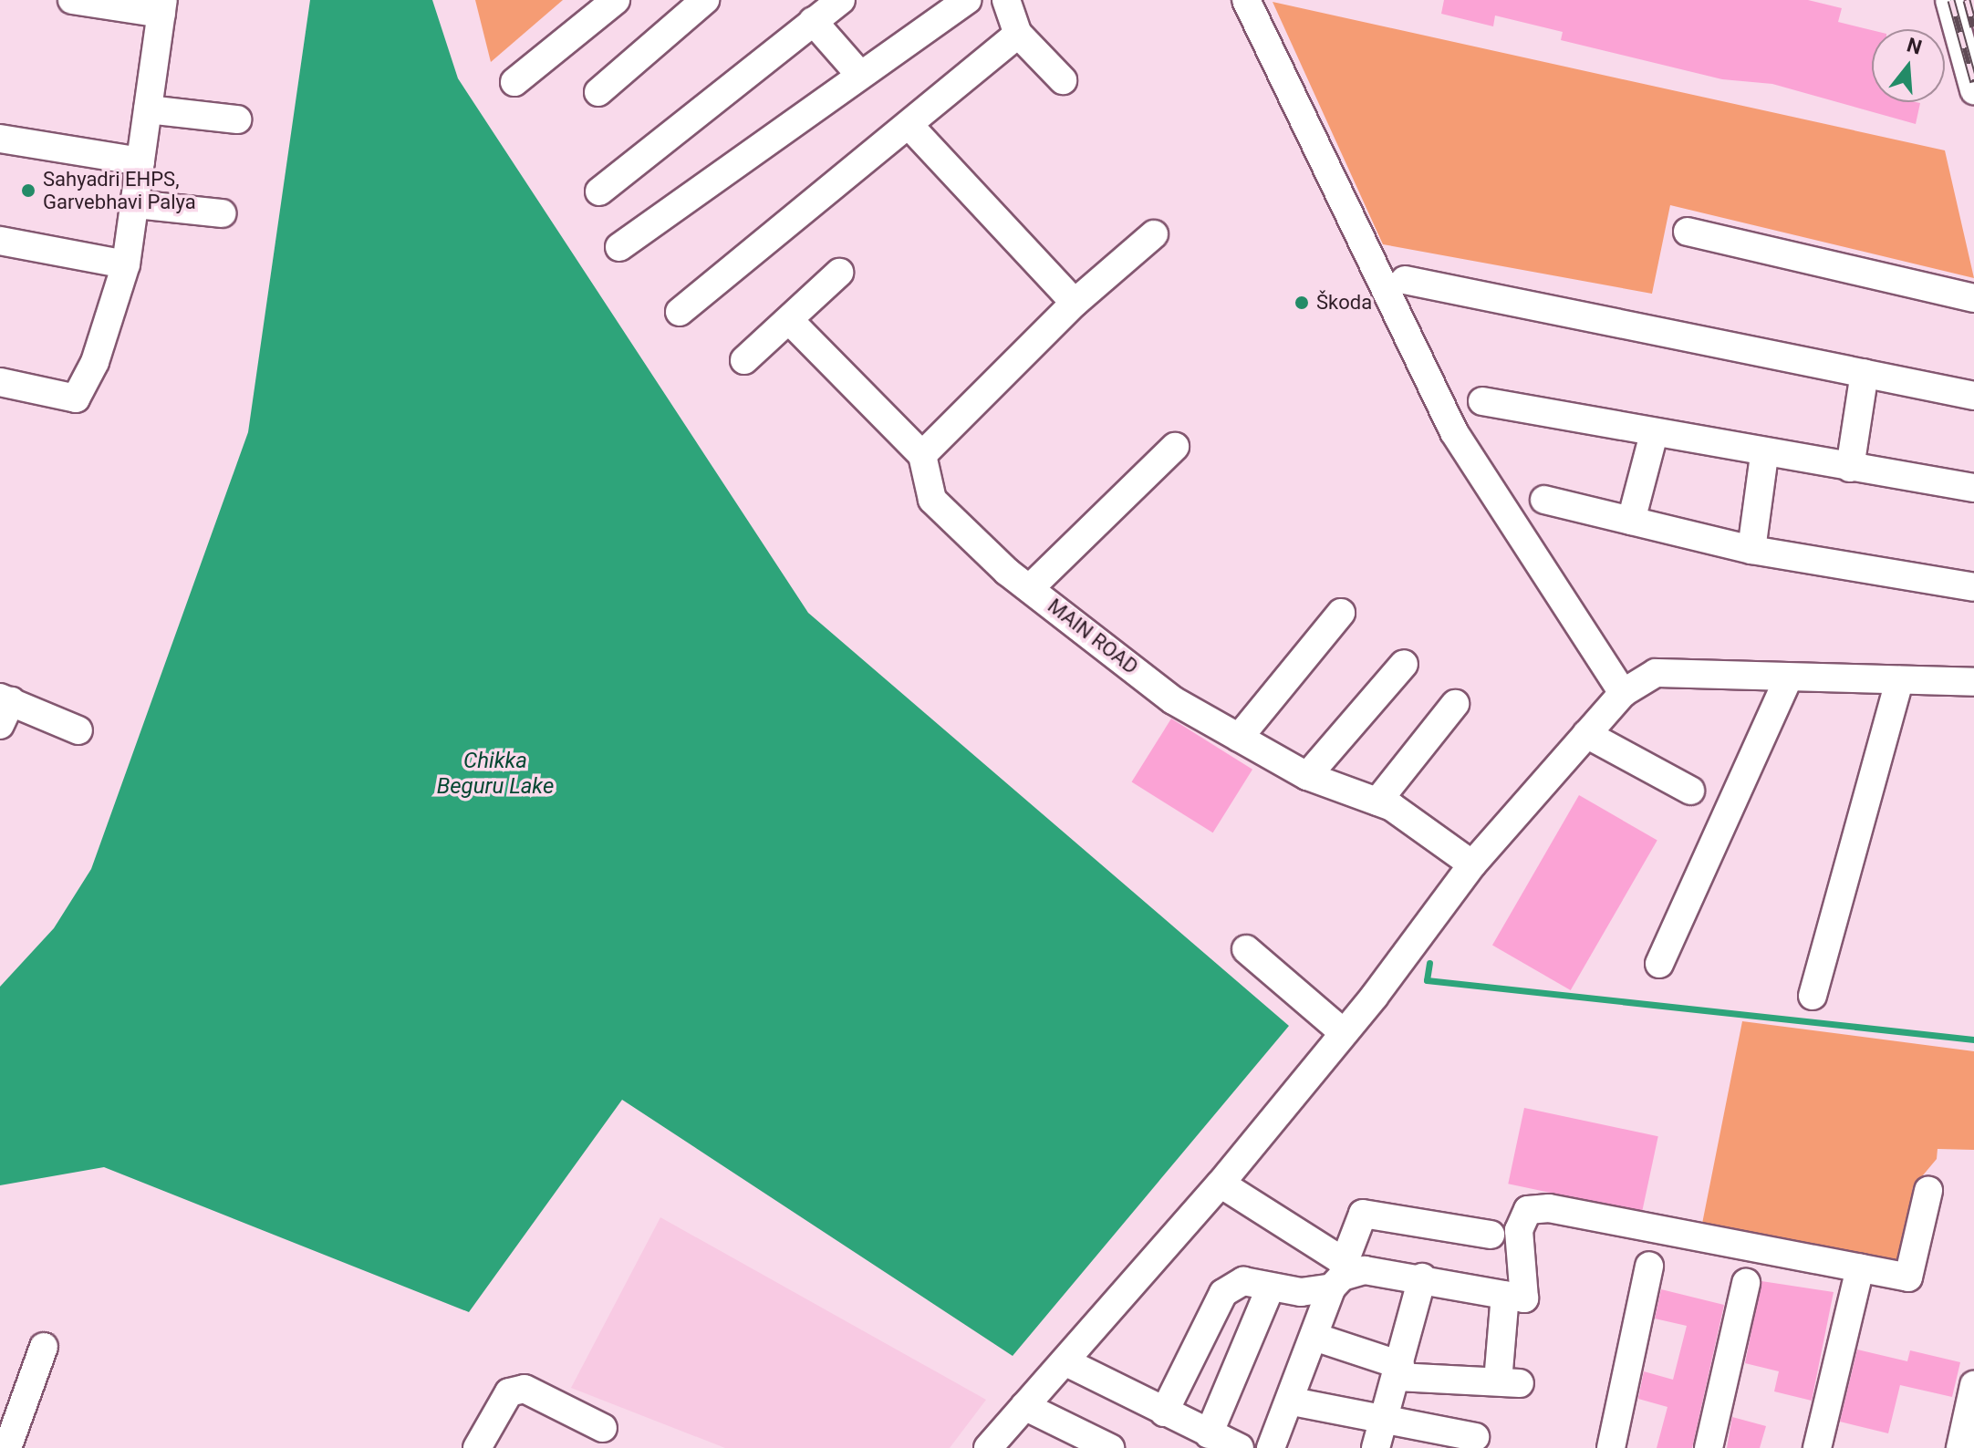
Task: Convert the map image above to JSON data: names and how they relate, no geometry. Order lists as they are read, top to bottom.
{
  "streets": {
    "street": ["MAIN ROAD"]
  },
  "water": ["Chikka Beguru Lake"],
  "places": ["Sahyadri EHPS, Garvebhavi Palya", "Škoda"],
  "north": "top"
}
